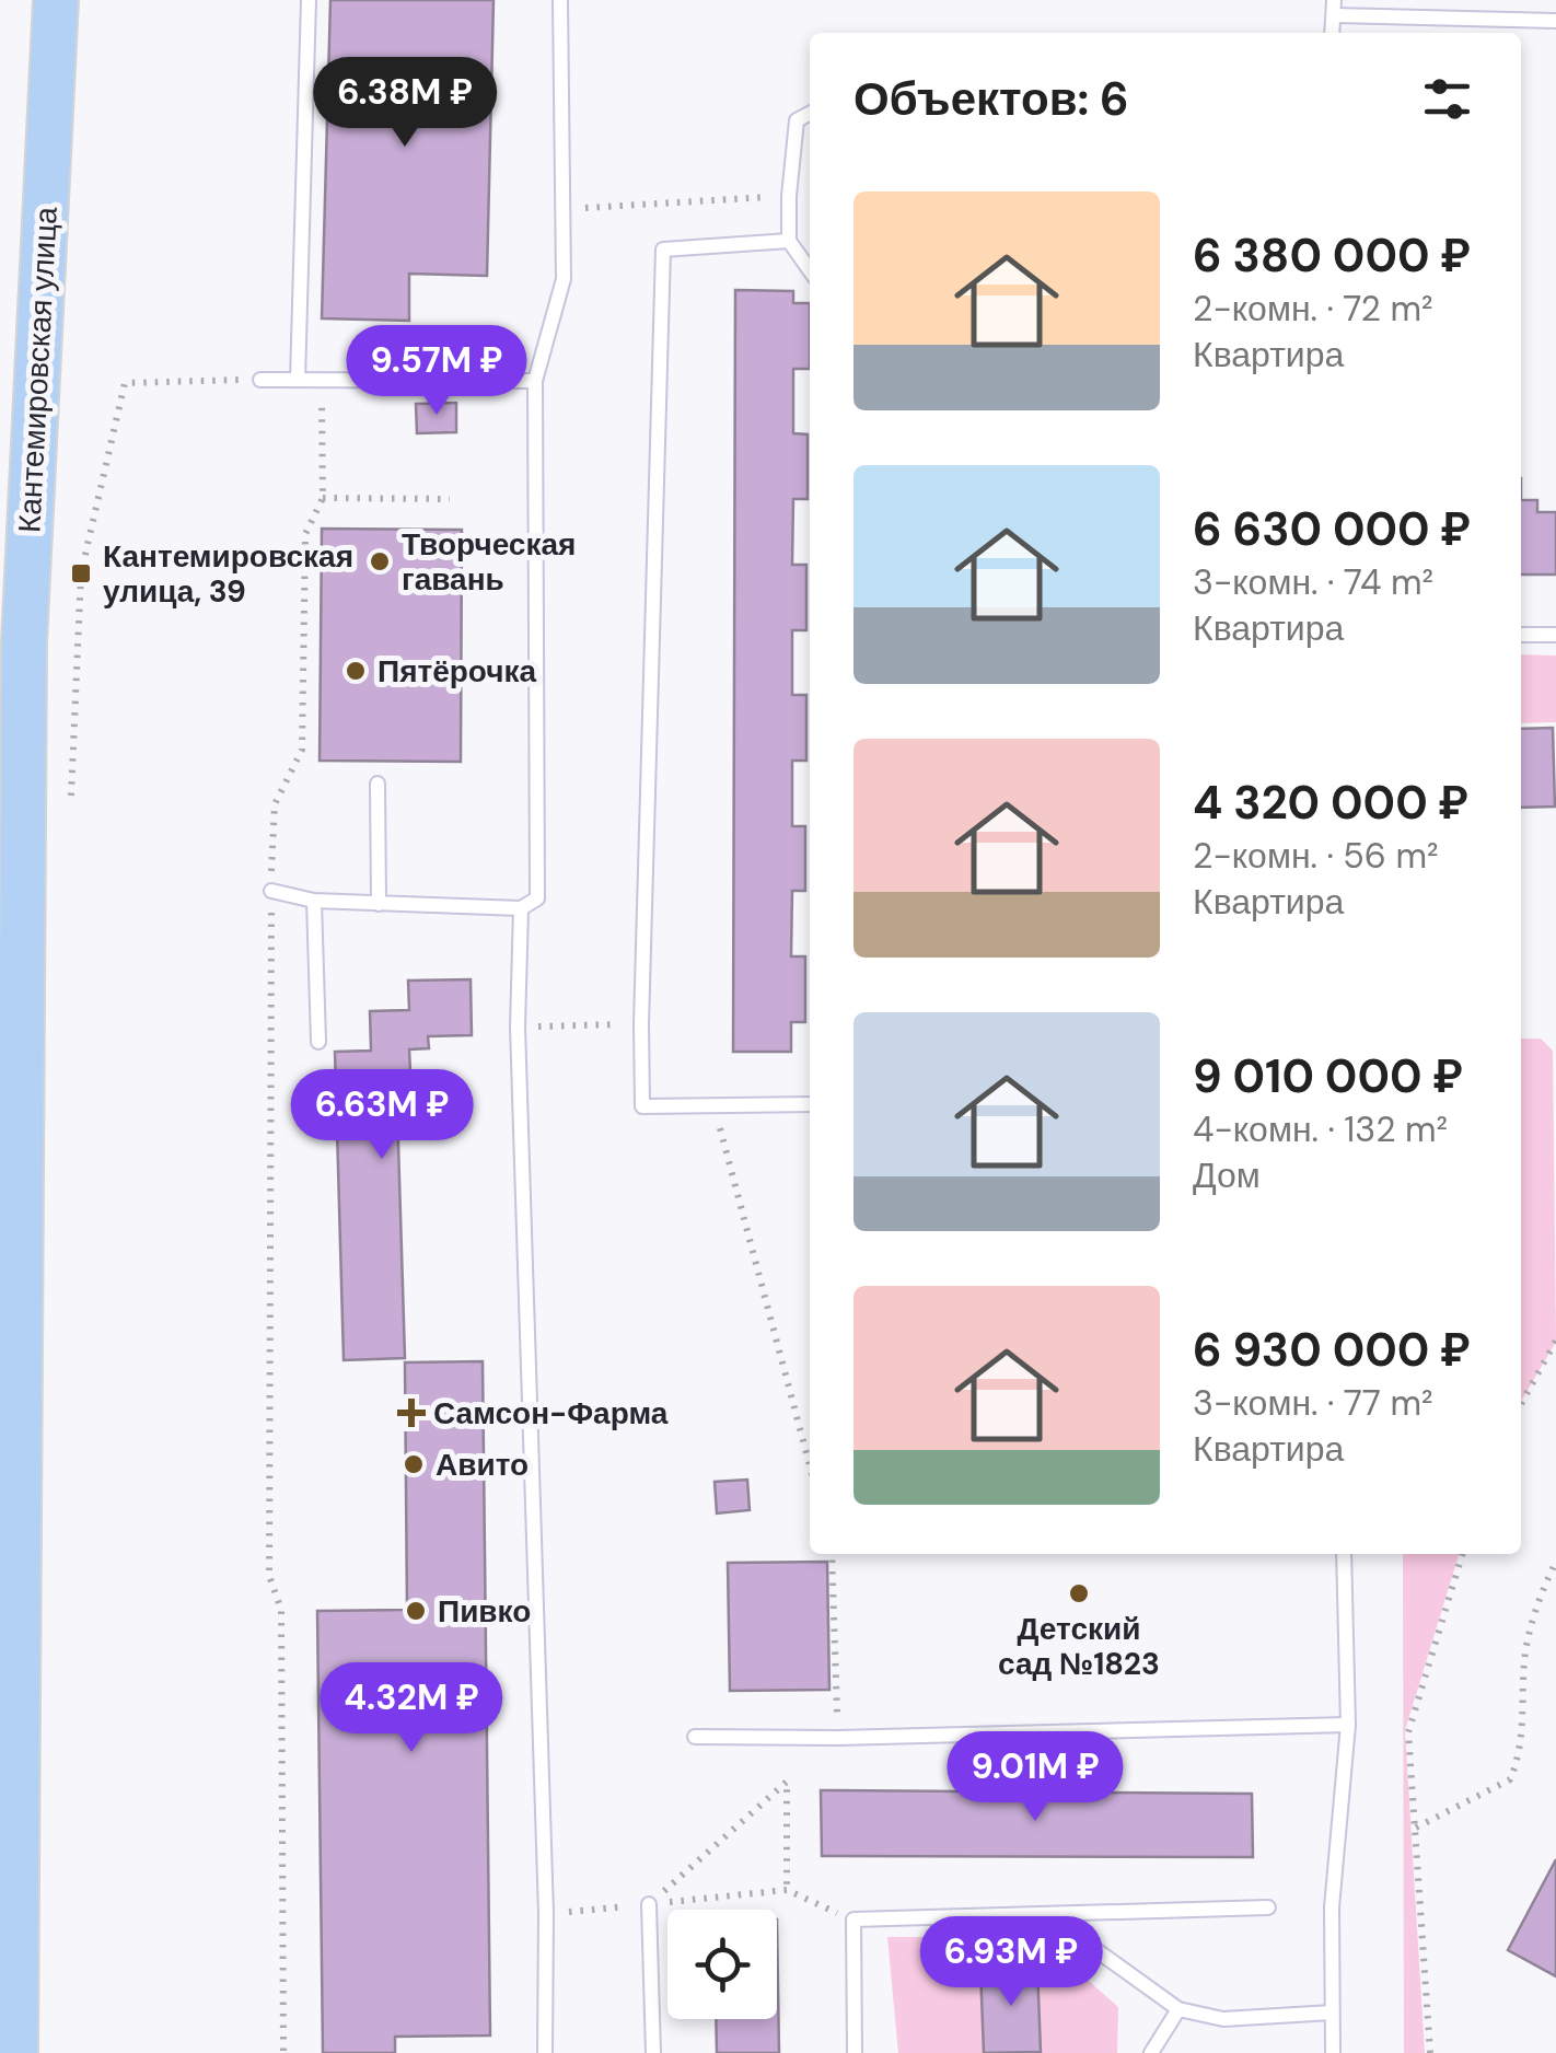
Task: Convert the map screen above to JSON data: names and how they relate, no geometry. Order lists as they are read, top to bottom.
{
  "streets": {
    "main road": ["Кантемировская улица"]
  },
  "places": {
    "other": [
      "Творческая гавань",
      "Пятёрочка",
      "Авито",
      "Детский сад №1823",
      "Пивко"
    ],
    "transit": ["Кантемировская улица, 39"],
    "health": ["Самсон-Фарма"]
  },
  "page": {
    "heading": "Объектов: 6",
    "price": [
      "6.38M ₽",
      "9.57M ₽",
      "6.63M ₽",
      "4.32M ₽",
      "9.01M ₽",
      "6.93M ₽"
    ],
    "list": [
      {
        "name": "6 380 000 ₽",
        "note": "2-комн. · 72 m² · Квартира"
      },
      {
        "name": "6 630 000 ₽",
        "note": "3-комн. · 74 m² · Квартира"
      },
      {
        "name": "4 320 000 ₽",
        "note": "2-комн. · 56 m² · Квартира"
      },
      {
        "name": "9 010 000 ₽",
        "note": "4-комн. · 132 m² · Дом"
      },
      {
        "name": "6 930 000 ₽",
        "note": "3-комн. · 77 m² · Квартира"
      }
    ]
  }
}
